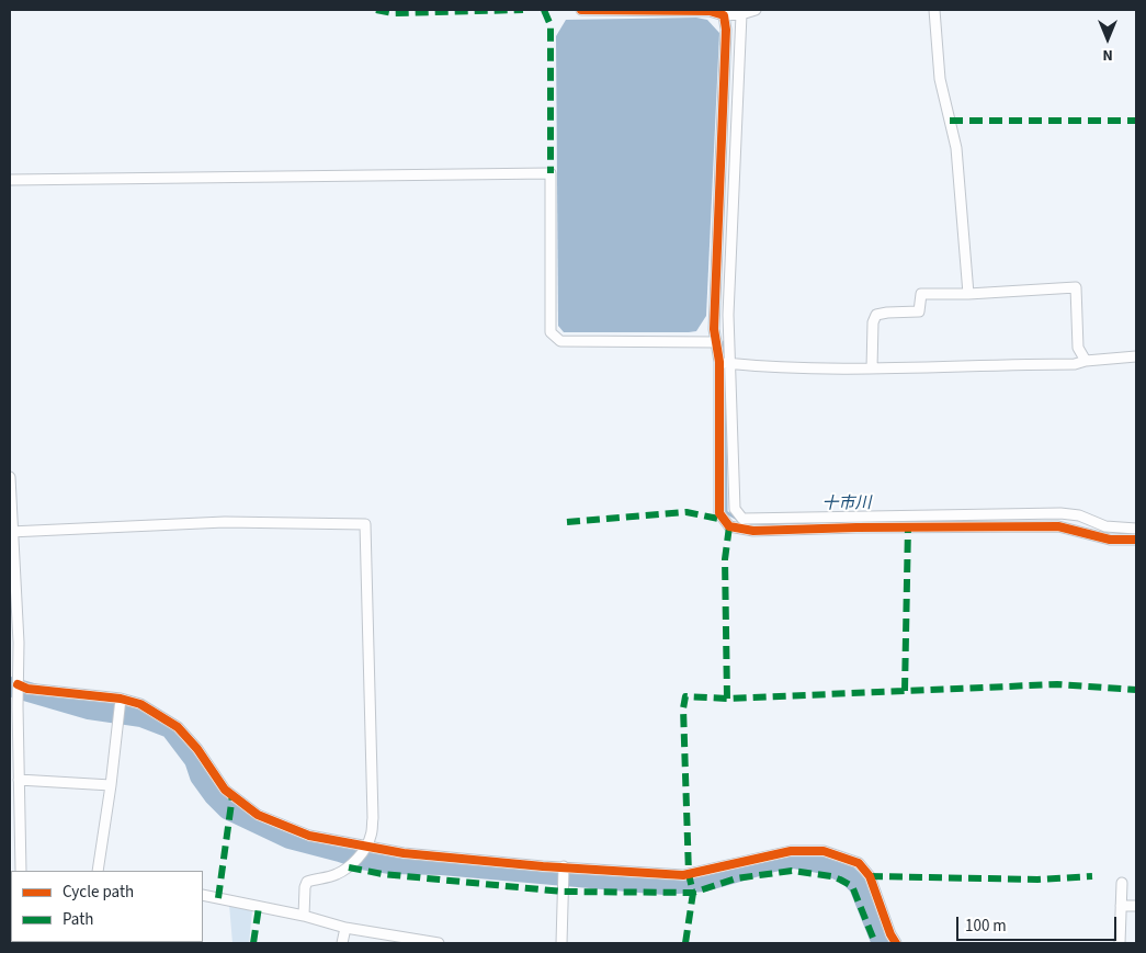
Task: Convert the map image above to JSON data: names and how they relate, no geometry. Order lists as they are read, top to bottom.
{
  "water": ["十市川"],
  "legend": ["Cycle path", "Path"],
  "scale_bar": "100 m",
  "north": "bottom"
}
